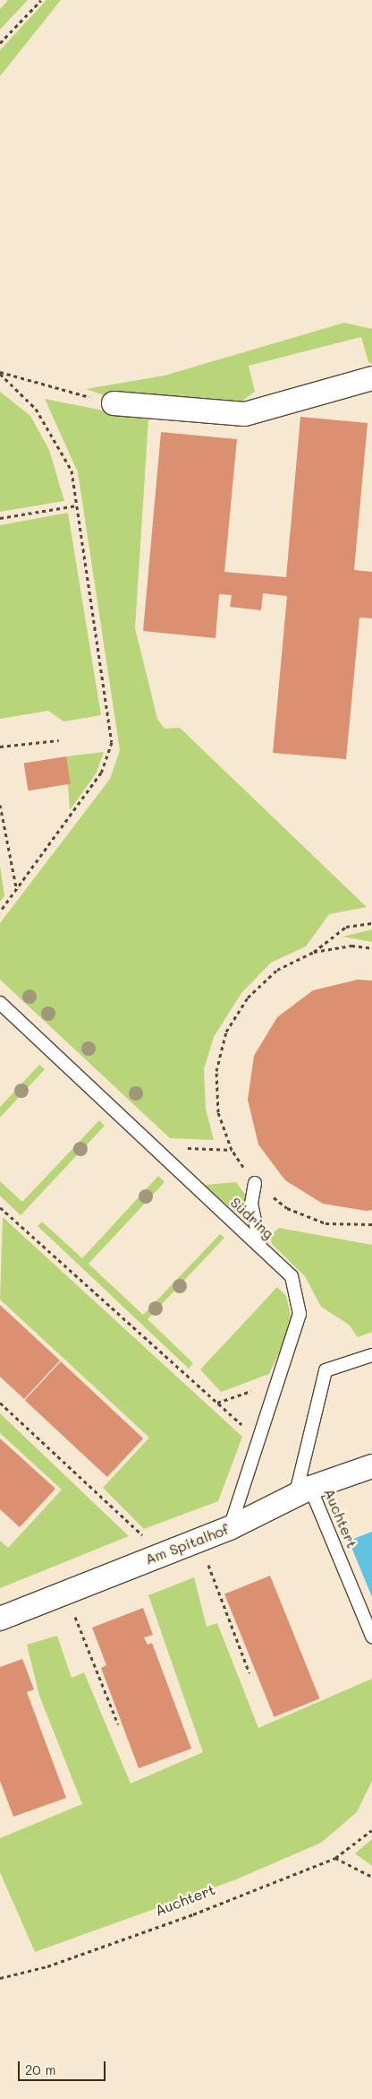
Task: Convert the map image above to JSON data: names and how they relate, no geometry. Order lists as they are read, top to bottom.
{
  "streets": {
    "street": ["Am Spitalhof"],
    "lane": ["Südring", "Auchtert"]
  },
  "crossings": [
    ["Südring", "Am Spitalhof"],
    ["Auchtert", "Am Spitalhof"]
  ],
  "scale_bar": "20 m"
}
